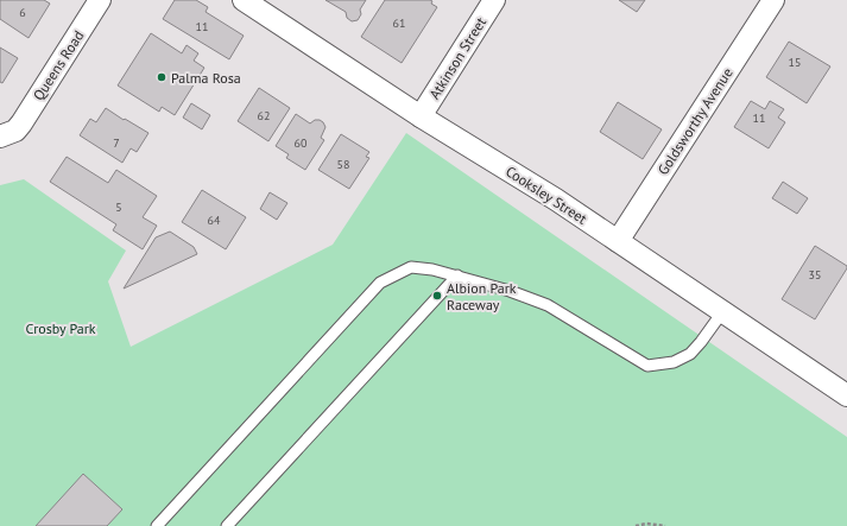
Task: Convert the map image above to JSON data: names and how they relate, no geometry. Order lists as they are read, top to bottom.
{
  "streets": {
    "street": [
      "Atkinson Street",
      "Queens Road",
      "Goldsworthy Avenue",
      "Cooksley Street"
    ]
  },
  "crossings": [
    ["Atkinson Street", "Cooksley Street"],
    ["Goldsworthy Avenue", "Cooksley Street"]
  ],
  "parks": ["Crosby Park"],
  "places": ["Palma Rosa", "Albion Park Raceway"],
  "house_numbers": [
    "6",
    "61",
    "11",
    "15",
    "62",
    "11",
    "7",
    "60",
    "58",
    "5",
    "64",
    "35"
  ]
}
